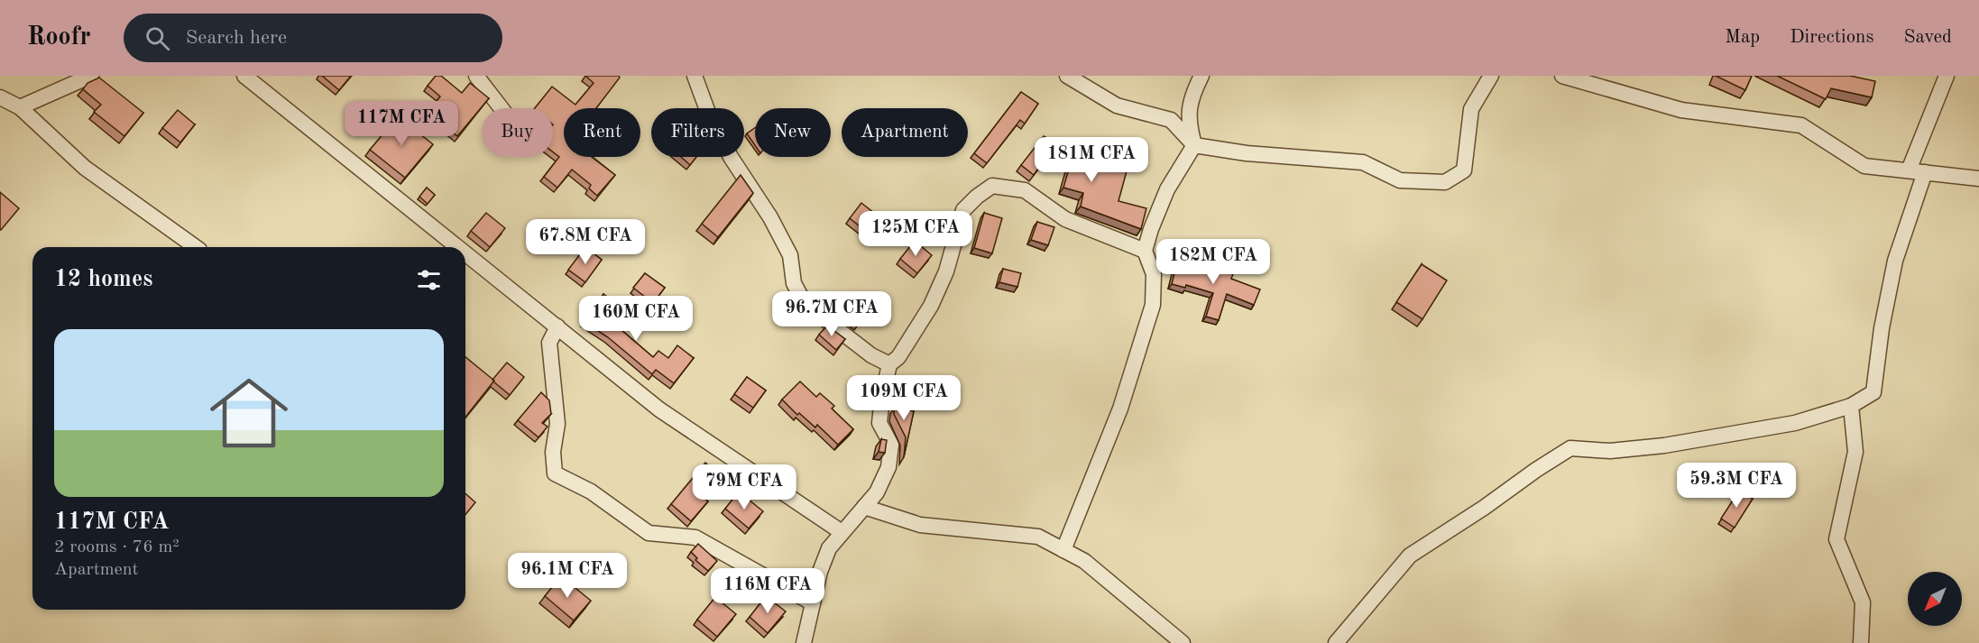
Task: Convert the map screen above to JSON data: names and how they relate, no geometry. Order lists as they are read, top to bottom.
{
  "north": "bottom left",
  "page": {
    "header": "Roofr",
    "search": "Search here",
    "nav": ["Map", "Directions", "Saved"],
    "price": [
      "117M CFA",
      "181M CFA",
      "125M CFA",
      "67.8M CFA",
      "182M CFA",
      "96.7M CFA",
      "160M CFA",
      "109M CFA",
      "59.3M CFA",
      "79M CFA",
      "96.1M CFA",
      "116M CFA"
    ],
    "chip": [
      "Buy",
      "Rent",
      "Filters",
      "New",
      "Apartment"
    ],
    "heading": "12 homes",
    "list": [
      {
        "name": "117M CFA",
        "note": "2 rooms · 76 m² · Apartment"
      }
    ]
  }
}
